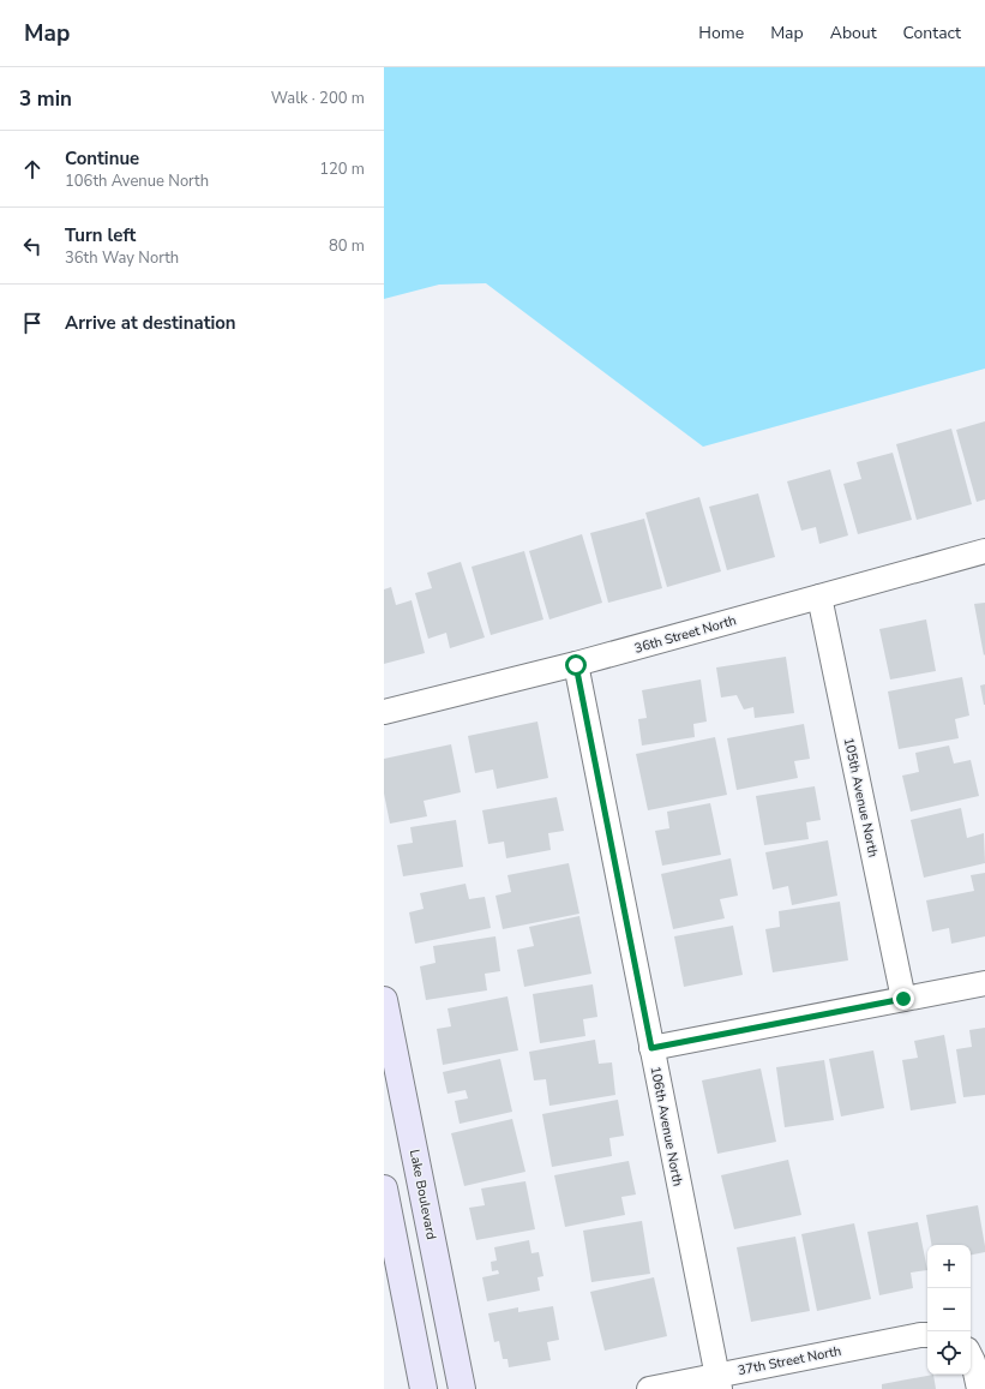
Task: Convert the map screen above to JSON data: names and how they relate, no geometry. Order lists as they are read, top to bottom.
{
  "streets": {
    "street": [
      "36th Street North",
      "105th Avenue North",
      "106th Avenue North",
      "Lake Boulevard",
      "37th Street North"
    ]
  },
  "crossings": [
    ["36th Street North", "105th Avenue North"],
    ["36th Street North", "106th Avenue North"],
    ["106th Avenue North", "37th Street North"]
  ],
  "page": {
    "header": "Map",
    "nav": [
      "Home",
      "Map",
      "About",
      "Contact"
    ],
    "heading": ["3 min", "Walk · 200 m"],
    "list": [
      ["Continue", "106th Avenue North", "120 m"],
      ["Turn left", "36th Way North", "80 m"],
      "Arrive at destination"
    ],
    "map_buttons": ["+", "−"]
  }
}
